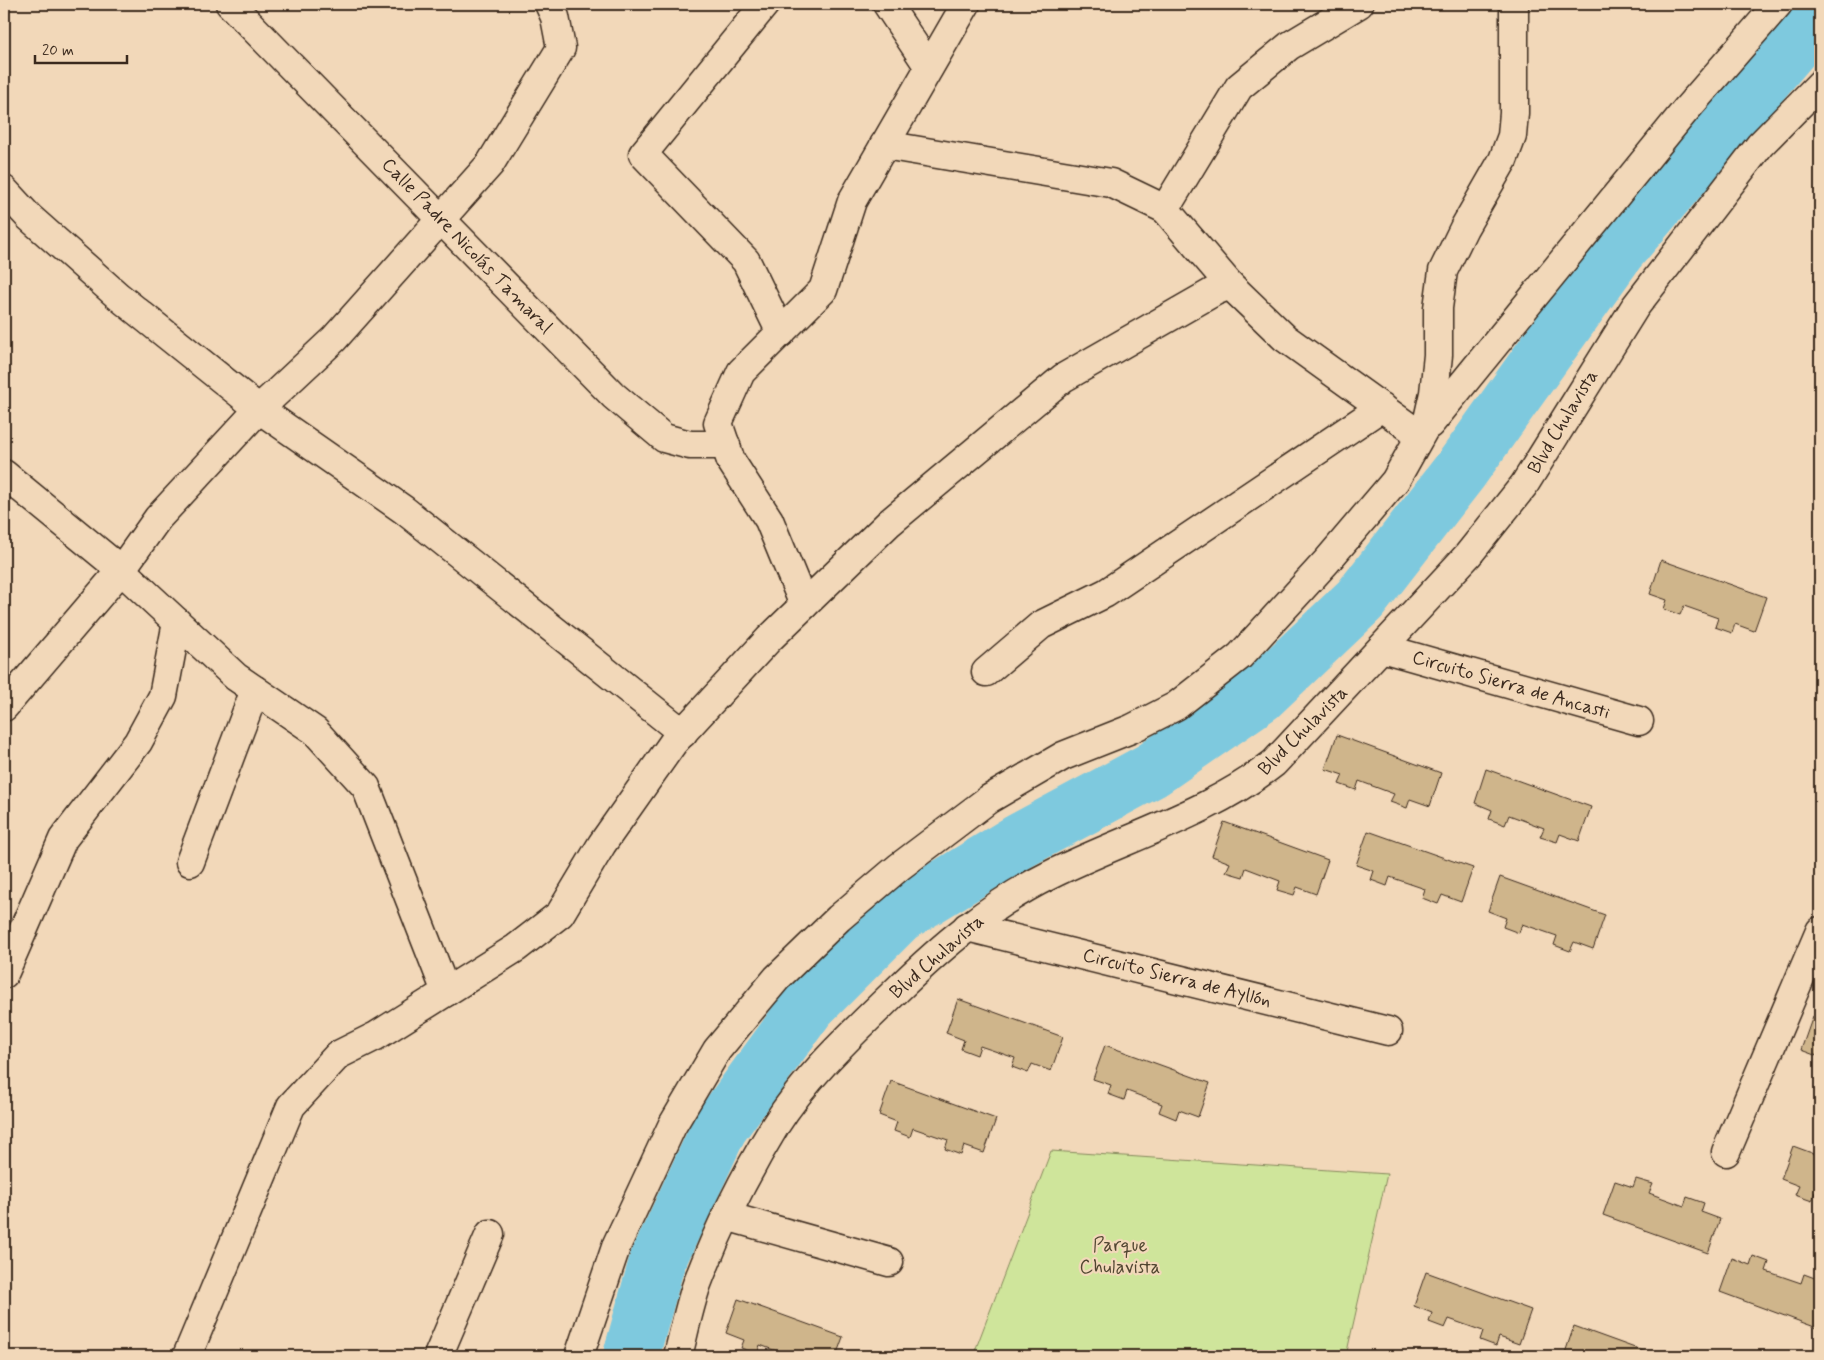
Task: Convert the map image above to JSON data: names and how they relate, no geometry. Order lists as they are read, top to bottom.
{
  "streets": {
    "street": [
      "Calle Padre Nicolás Tamaral",
      "Blvd Chulavista",
      "Circuito Sierra de Ancasti",
      "Circuito Sierra de Ayllón"
    ]
  },
  "crossings": [
    ["Blvd Chulavista", "Circuito Sierra de Ancasti"],
    ["Blvd Chulavista", "Circuito Sierra de Ayllón"]
  ],
  "parks": ["Parque Chulavista"],
  "scale_bar": "20 m"
}
